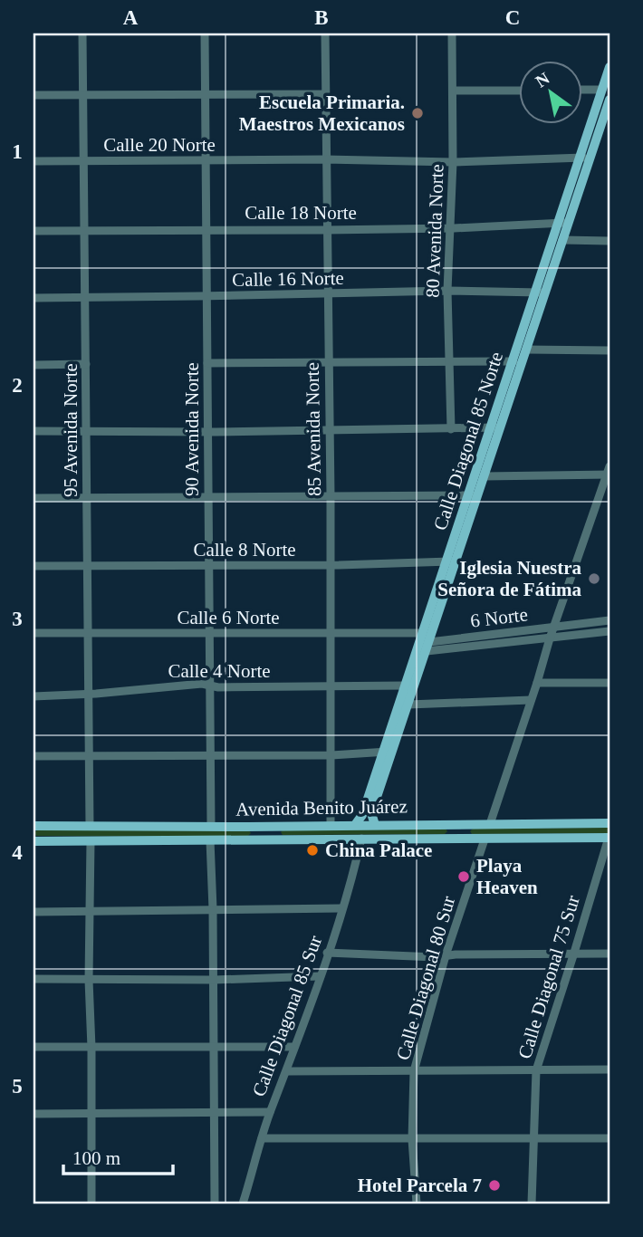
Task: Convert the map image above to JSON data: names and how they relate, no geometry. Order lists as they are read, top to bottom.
{
  "streets": {
    "main road": ["Calle Diagonal 85 Norte", "Avenida Benito Juárez"],
    "street": [
      "Calle 20 Norte",
      "Calle 18 Norte",
      "80 Avenida Norte",
      "Calle 16 Norte",
      "90 Avenida Norte",
      "85 Avenida Norte",
      "95 Avenida Norte",
      "Calle 8 Norte",
      "Calle 6 Norte",
      "6 Norte",
      "Calle 4 Norte",
      "Calle Diagonal 75 Sur",
      "Calle Diagonal 80 Sur",
      "Calle Diagonal 85 Sur"
    ]
  },
  "crossings": [
    ["Calle 20 Norte", "80 Avenida Norte"],
    ["Calle 20 Norte", "90 Avenida Norte"],
    ["Calle 20 Norte", "85 Avenida Norte"],
    ["Calle 20 Norte", "95 Avenida Norte"],
    ["Calle 20 Norte", "Calle Diagonal 85 Norte"],
    ["Calle 18 Norte", "80 Avenida Norte"],
    ["Calle 18 Norte", "90 Avenida Norte"],
    ["Calle 18 Norte", "85 Avenida Norte"],
    ["Calle 18 Norte", "95 Avenida Norte"],
    ["Calle 18 Norte", "Calle Diagonal 85 Norte"],
    ["80 Avenida Norte", "Calle 16 Norte"],
    ["Calle 16 Norte", "90 Avenida Norte"],
    ["Calle 16 Norte", "85 Avenida Norte"],
    ["Calle 16 Norte", "95 Avenida Norte"],
    ["Calle 16 Norte", "Calle Diagonal 85 Norte"],
    ["90 Avenida Norte", "Calle 8 Norte"],
    ["90 Avenida Norte", "Calle 6 Norte"],
    ["90 Avenida Norte", "Calle 4 Norte"],
    ["90 Avenida Norte", "Avenida Benito Juárez"],
    ["85 Avenida Norte", "Calle 8 Norte"],
    ["85 Avenida Norte", "Calle 6 Norte"],
    ["85 Avenida Norte", "Calle 4 Norte"],
    ["85 Avenida Norte", "Avenida Benito Juárez"],
    ["95 Avenida Norte", "Calle 8 Norte"],
    ["95 Avenida Norte", "Calle 6 Norte"],
    ["95 Avenida Norte", "Calle 4 Norte"],
    ["95 Avenida Norte", "Avenida Benito Juárez"],
    ["Calle Diagonal 85 Norte", "Calle 8 Norte"],
    ["Calle Diagonal 85 Norte", "Calle 6 Norte"],
    ["Calle Diagonal 85 Norte", "6 Norte"],
    ["Calle Diagonal 85 Norte", "Calle 4 Norte"],
    ["Calle Diagonal 85 Norte", "Avenida Benito Juárez"],
    ["Avenida Benito Juárez", "Calle Diagonal 75 Sur"],
    ["Avenida Benito Juárez", "Calle Diagonal 80 Sur"],
    ["Avenida Benito Juárez", "Calle Diagonal 85 Sur"]
  ],
  "places": [
    "Escuela Primaria. Maestros Mexicanos",
    "Iglesia Nuestra Señora de Fátima",
    "China Palace",
    "Playa Heaven",
    "Hotel Parcela 7"
  ],
  "scale_bar": "100 m",
  "north": "top left",
  "grid": {
    "columns": ["A", "B", "C"],
    "rows": [
      "1",
      "2",
      "3",
      "4",
      "5"
    ]
  }
}
